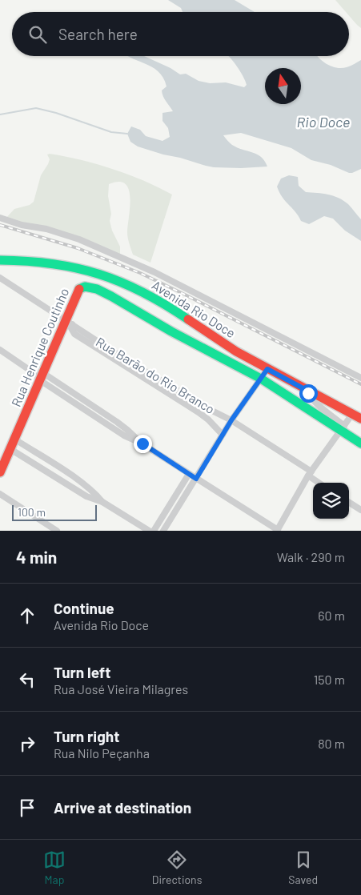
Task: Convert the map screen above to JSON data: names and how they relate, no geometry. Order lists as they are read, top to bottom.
{
  "streets": {
    "street": ["Avenida Rio Doce", "Rua Henrique Coutinho", "Rua Barão do Rio Branco"]
  },
  "crossings": [
    ["Rua Henrique Coutinho", "Rua Barão do Rio Branco"]
  ],
  "water": ["Rio Doce"],
  "scale_bar": "100 m",
  "north": "top",
  "page": {
    "search": "Search here",
    "scale": "100 m",
    "heading": ["4 min", "Walk · 290 m"],
    "list": [
      ["Continue", "Avenida Rio Doce", "60 m"],
      ["Turn left", "Rua José Vieira Milagres", "150 m"],
      ["Turn right", "Rua Nilo Peçanha", "80 m"],
      "Arrive at destination"
    ],
    "nav": ["Map", "Directions", "Saved"]
  }
}
